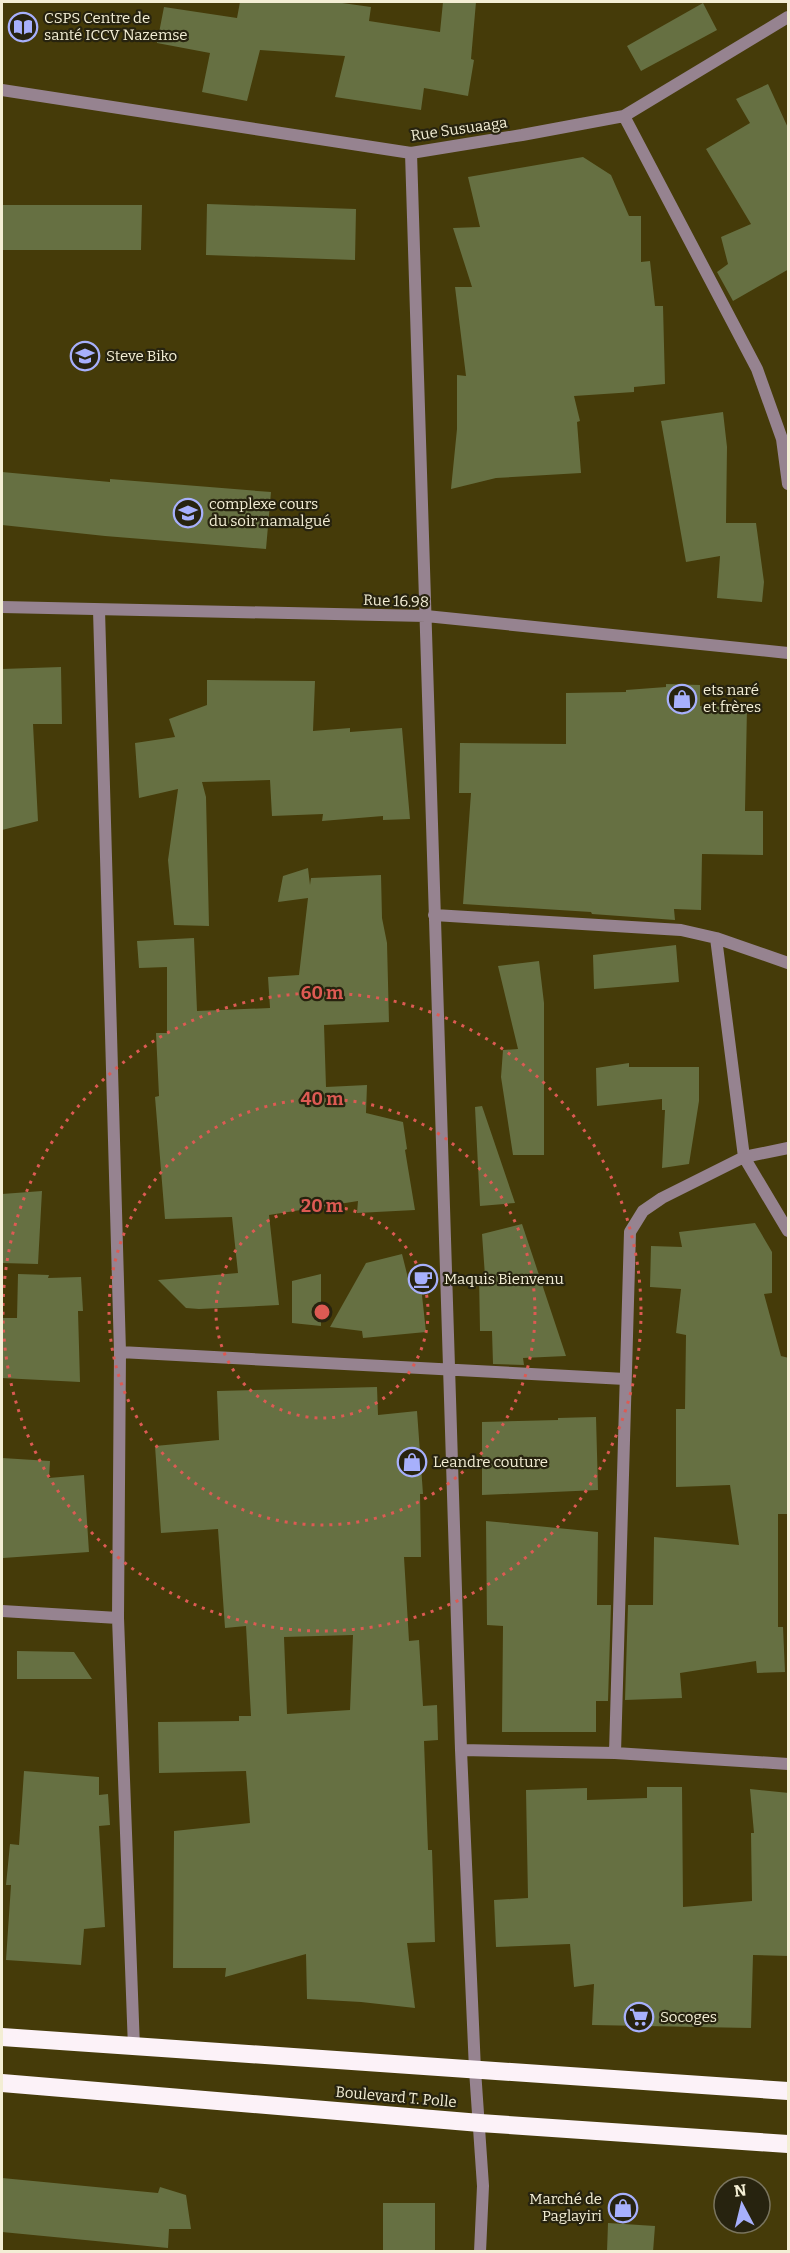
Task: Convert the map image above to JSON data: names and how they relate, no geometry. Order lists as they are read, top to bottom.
{
  "streets": {
    "highway": ["Boulevard T. Polle"],
    "street": ["Rue Susuaaga", "Rue 16.98"]
  },
  "places": {
    "library": ["CSPS Centre de santé ICCV Nazemse"],
    "school or university": ["Steve Biko", "complexe cours du soir namalgué"],
    "shop": ["ets naré et frères", "Leandre couture", "Marché de Paglayiri"],
    "cafe": ["Maquis Bienvenu"],
    "supermarket": ["Socoges"]
  },
  "north": "top",
  "rings": ["60 m", "40 m", "20 m"]
}
